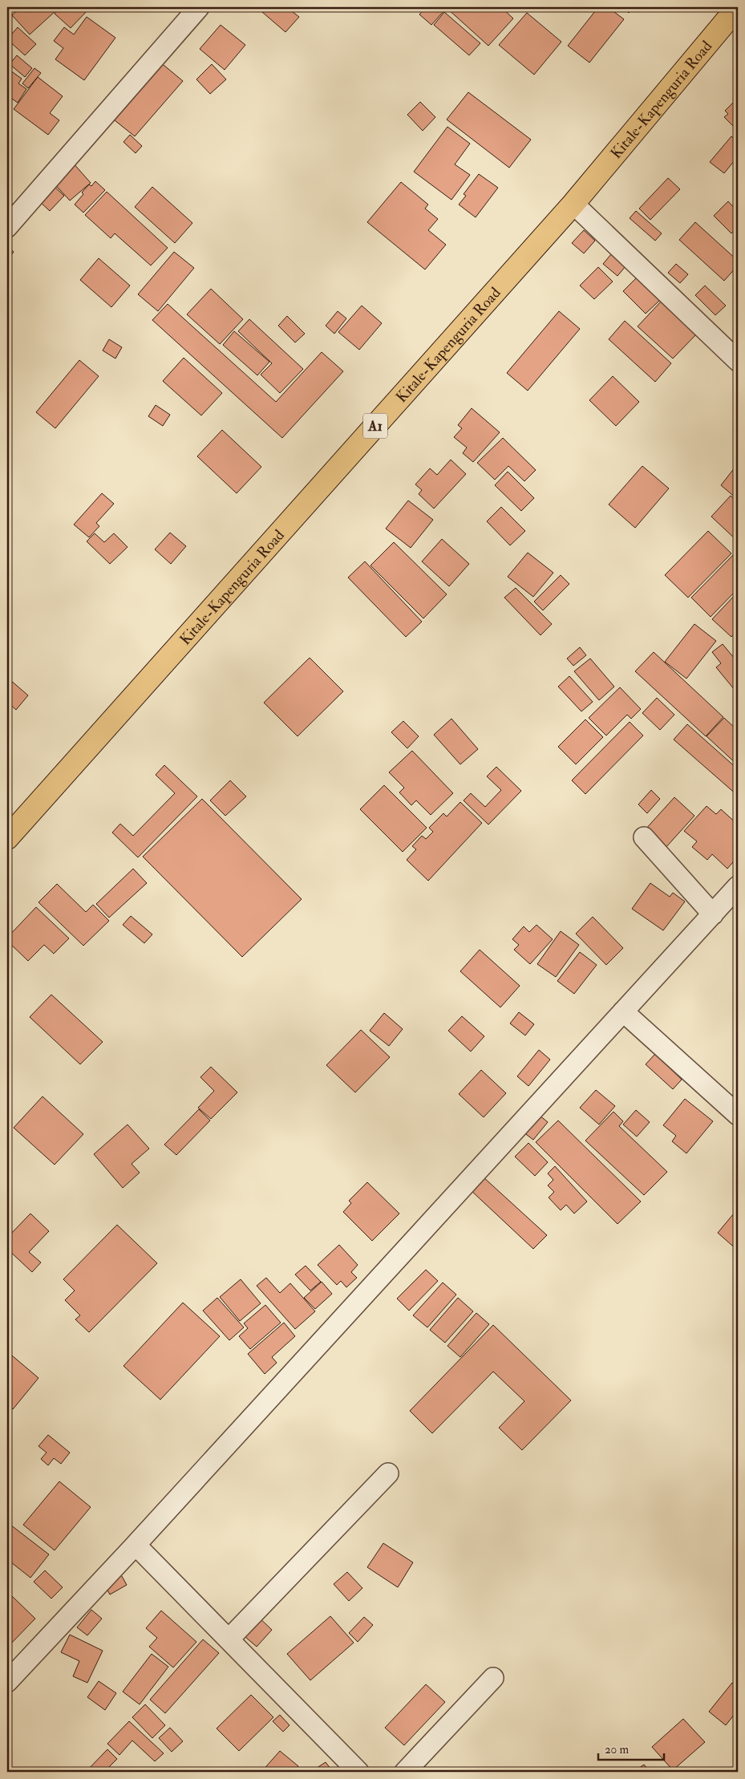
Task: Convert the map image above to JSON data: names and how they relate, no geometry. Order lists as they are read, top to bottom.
{
  "streets": {
    "highway": ["Kitale-Kapenguria Road", "A1"]
  },
  "scale_bar": "20 m"
}
